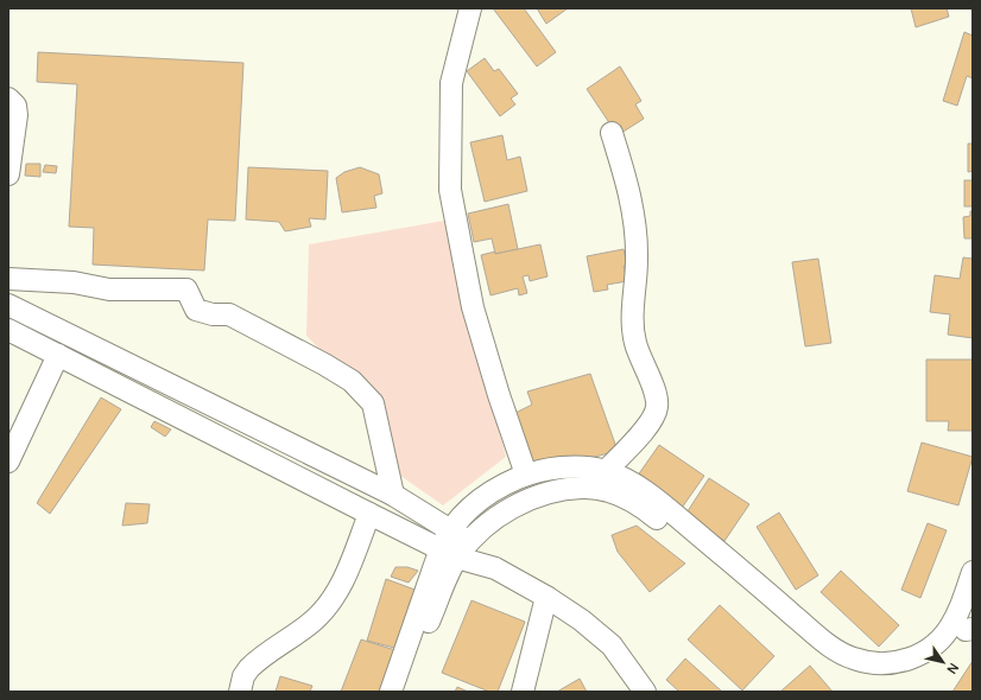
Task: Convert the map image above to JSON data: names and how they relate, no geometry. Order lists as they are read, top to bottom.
{
  "north": "bottom right"
}
